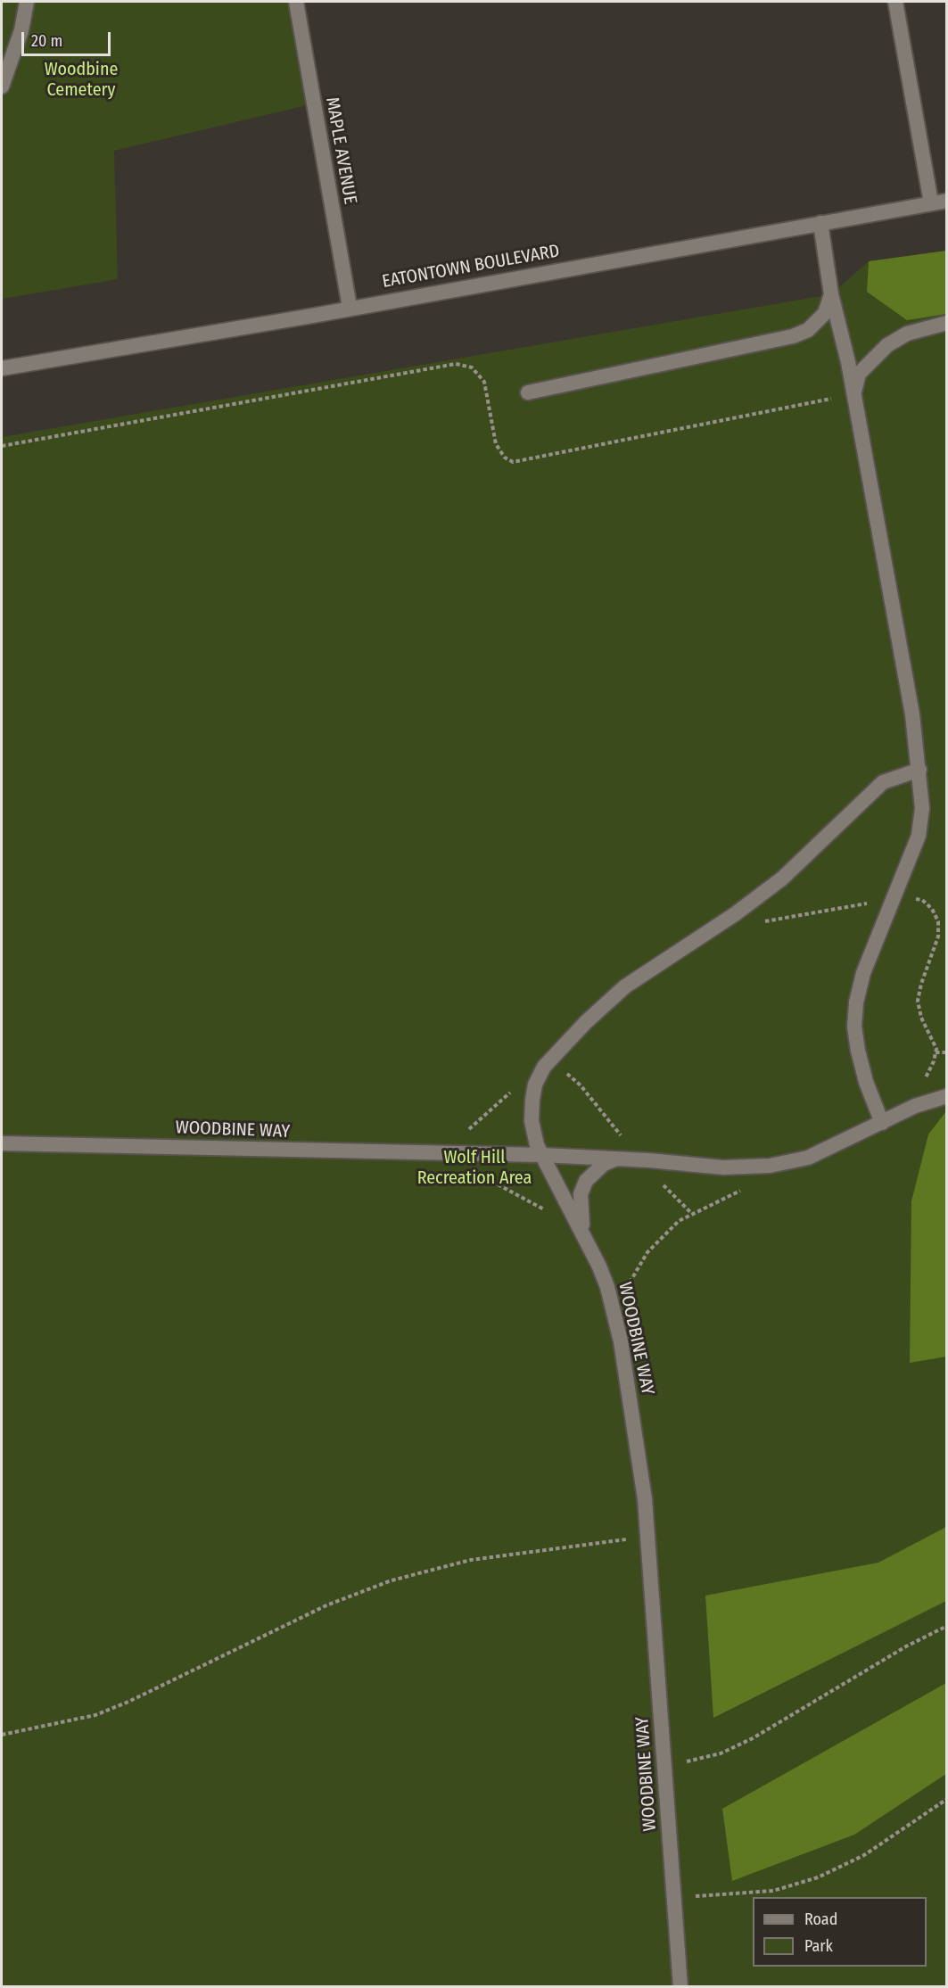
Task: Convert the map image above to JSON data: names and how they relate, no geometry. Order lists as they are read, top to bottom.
{
  "streets": {
    "street": ["MAPLE AVENUE", "EATONTOWN BOULEVARD", "WOODBINE WAY"]
  },
  "crossings": [
    ["MAPLE AVENUE", "EATONTOWN BOULEVARD"]
  ],
  "parks": ["Woodbine Cemetery", "Wolf Hill Recreation Area"],
  "legend": ["Road", "Park"],
  "scale_bar": "20 m"
}
